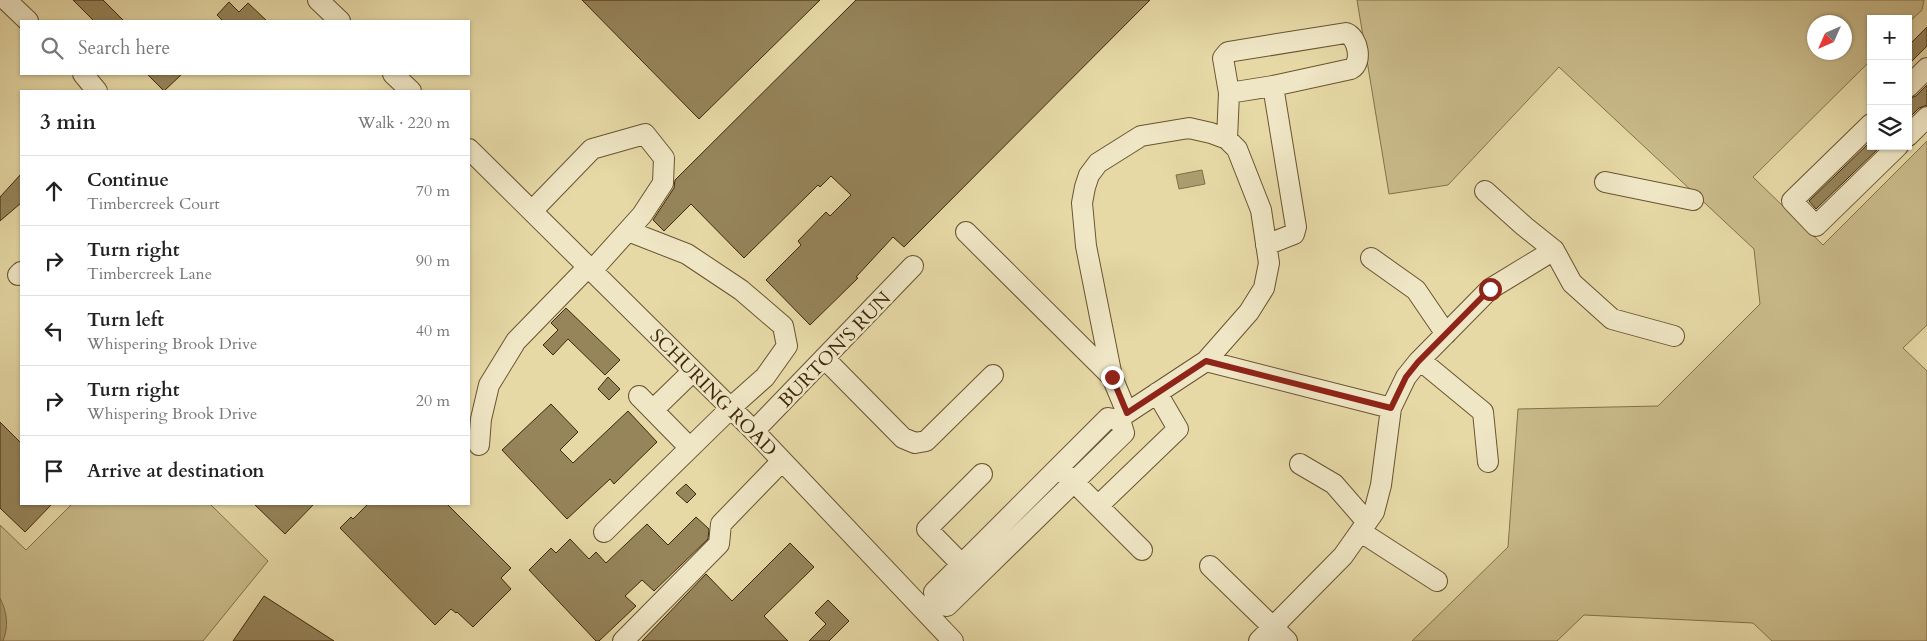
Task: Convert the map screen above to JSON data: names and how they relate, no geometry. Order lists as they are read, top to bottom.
{
  "streets": {
    "street": ["BURTON'S RUN", "SCHURING ROAD"]
  },
  "crossings": [
    ["BURTON'S RUN", "SCHURING ROAD"]
  ],
  "north": "bottom left",
  "page": {
    "map_buttons": ["+", "−"],
    "search": "Search here",
    "heading": ["3 min", "Walk · 220 m"],
    "list": [
      ["Continue", "Timbercreek Court", "70 m"],
      ["Turn right", "Timbercreek Lane", "90 m"],
      ["Turn left", "Whispering Brook Drive", "40 m"],
      ["Turn right", "Whispering Brook Drive", "20 m"],
      "Arrive at destination"
    ]
  }
}
